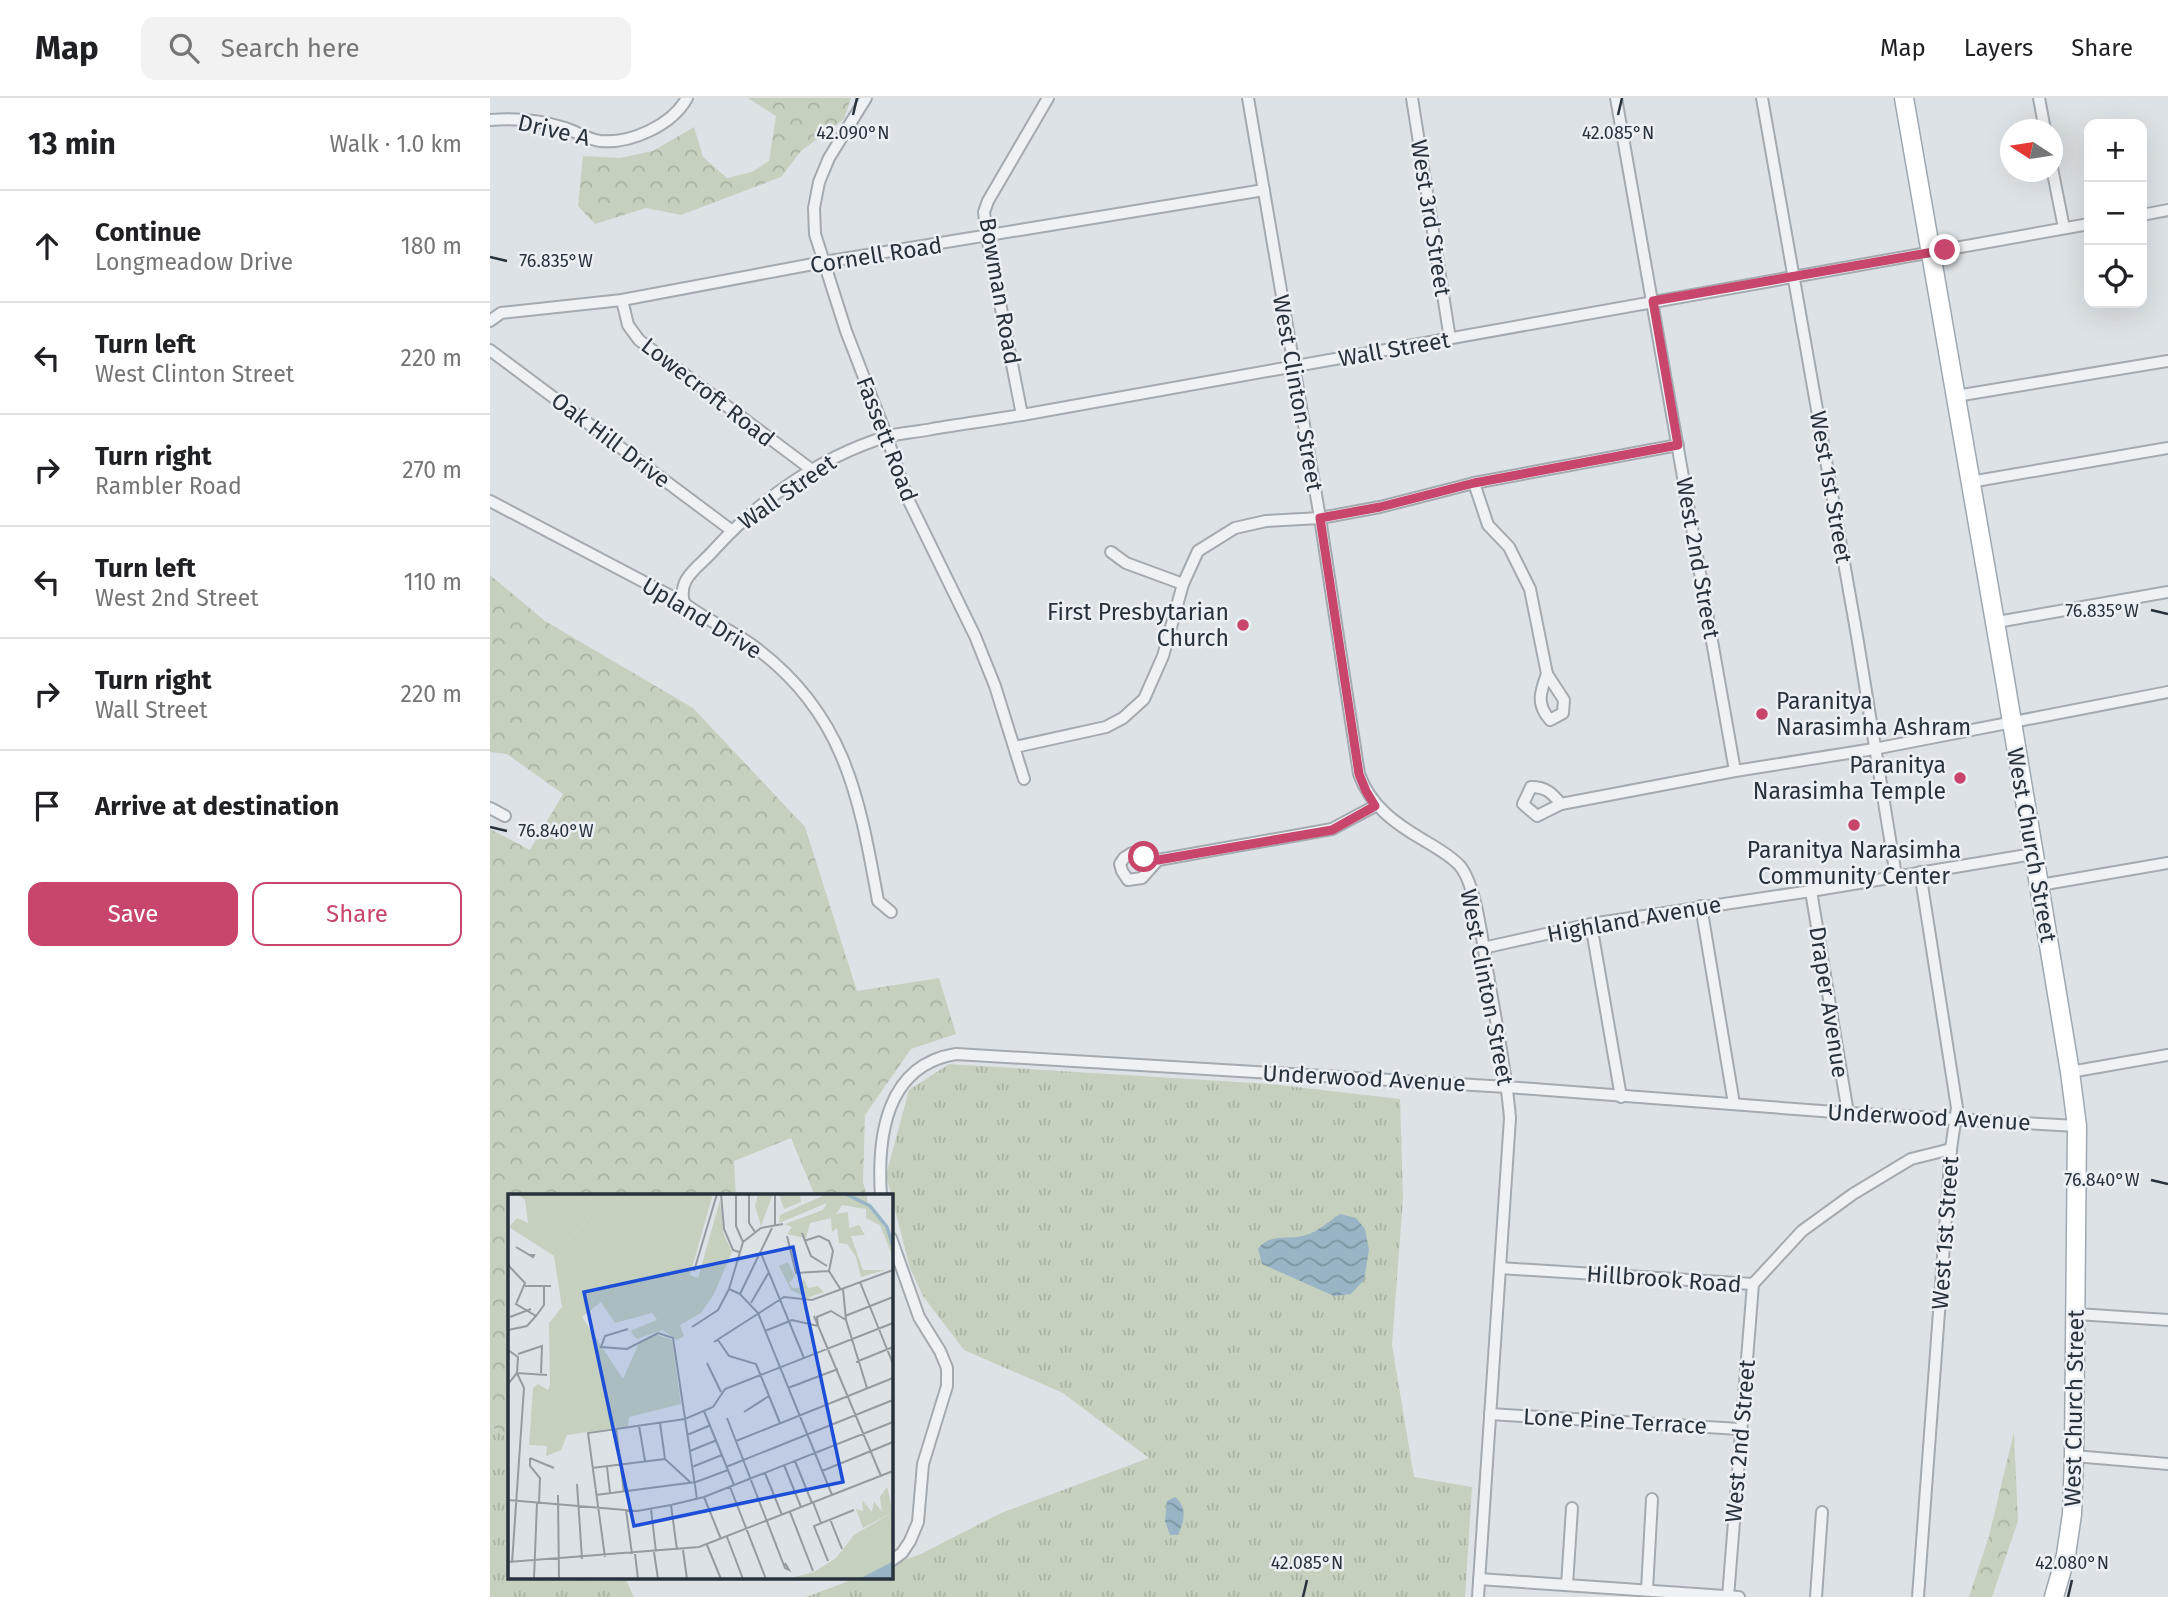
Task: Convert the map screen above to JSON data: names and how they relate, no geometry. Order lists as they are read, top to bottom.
{
  "streets": {
    "main road": ["West Church Street"],
    "street": [
      "Drive A",
      "West 3rd Street",
      "Cornell Road",
      "Bowman Road",
      "Wall Street",
      "Lowecroft Road",
      "West Clinton Street",
      "Fassett Road",
      "Oak Hill Drive",
      "West 1st Street",
      "West 2nd Street",
      "Upland Drive",
      "Highland Avenue",
      "Draper Avenue",
      "Underwood Avenue",
      "Hillbrook Road",
      "Lone Pine Terrace"
    ]
  },
  "crossings": [
    ["West 3rd Street", "Wall Street"],
    ["Cornell Road", "Bowman Road"],
    ["Cornell Road", "Lowecroft Road"],
    ["Cornell Road", "West Clinton Street"],
    ["Cornell Road", "Fassett Road"],
    ["Bowman Road", "Wall Street"],
    ["Wall Street", "Lowecroft Road"],
    ["Wall Street", "West Clinton Street"],
    ["Wall Street", "Fassett Road"],
    ["Wall Street", "Oak Hill Drive"],
    ["Wall Street", "West 1st Street"],
    ["Wall Street", "West 2nd Street"],
    ["Wall Street", "Upland Drive"],
    ["Wall Street", "West Church Street"],
    ["West Clinton Street", "Highland Avenue"],
    ["West Clinton Street", "Underwood Avenue"],
    ["West Clinton Street", "Hillbrook Road"],
    ["West Clinton Street", "Lone Pine Terrace"],
    ["West 1st Street", "Highland Avenue"],
    ["West 1st Street", "Underwood Avenue"],
    ["West 1st Street", "Hillbrook Road"],
    ["West 2nd Street", "Hillbrook Road"],
    ["West 2nd Street", "Lone Pine Terrace"],
    ["West Church Street", "Highland Avenue"],
    ["West Church Street", "Underwood Avenue"],
    ["Highland Avenue", "Draper Avenue"],
    ["Draper Avenue", "Underwood Avenue"]
  ],
  "places": [
    "First Presbytarian Church",
    "Paranitya Narasimha Ashram",
    "Paranitya Narasimha Temple",
    "Paranitya Narasimha Community Center"
  ],
  "north": "left",
  "page": {
    "header": "Map",
    "search": "Search here",
    "nav": ["Map", "Layers", "Share"],
    "heading": ["13 min", "Walk · 1.0 km"],
    "map_buttons": ["+", "−"],
    "list": [
      ["Continue", "Longmeadow Drive", "180 m"],
      ["Turn left", "West Clinton Street", "220 m"],
      ["Turn right", "Rambler Road", "270 m"],
      ["Turn left", "West 2nd Street", "110 m"],
      ["Turn right", "Wall Street", "220 m"],
      "Arrive at destination"
    ],
    "buttons": ["Save", "Share"]
  },
  "coordinates": [
    "42.090°N",
    "42.085°N",
    "76.835°W",
    "76.840°W",
    "42.080°N"
  ]
}
